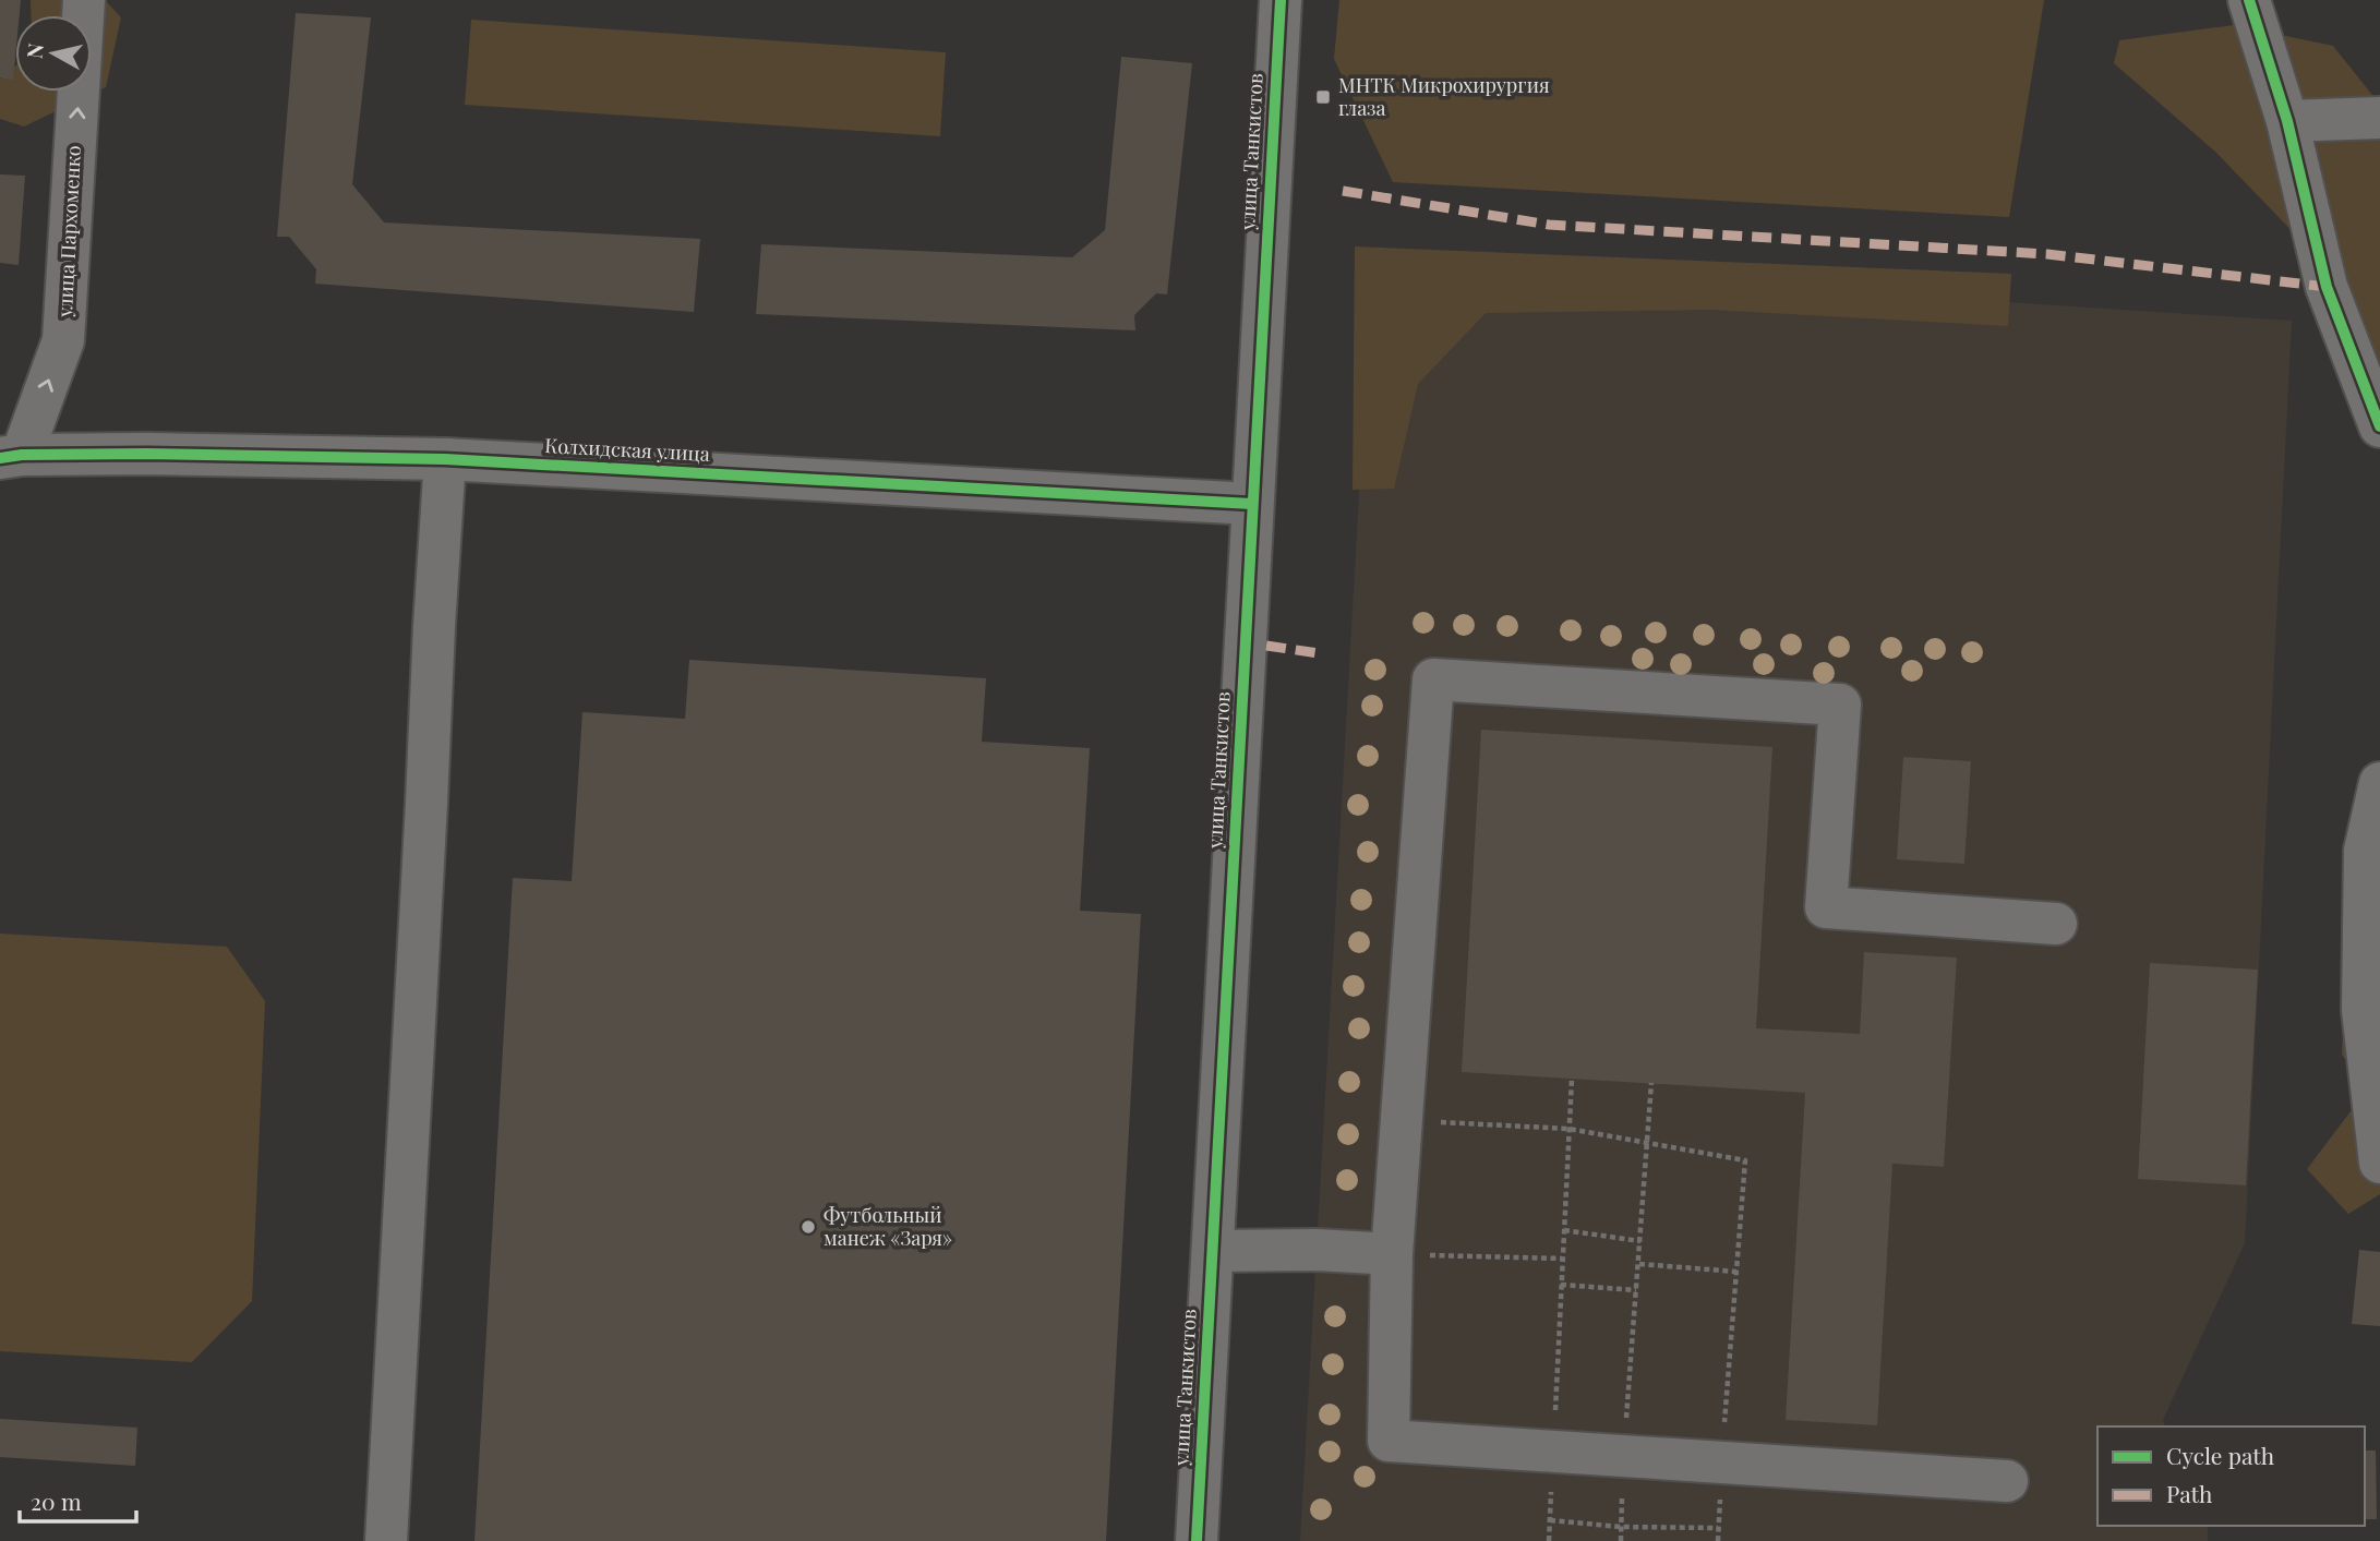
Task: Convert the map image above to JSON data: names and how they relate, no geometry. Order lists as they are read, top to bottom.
{
  "streets": {
    "street": ["улица Танкистов", "улица Пархоменко", "Колхидская улица"]
  },
  "crossings": [
    ["улица Танкистов", "Колхидская улица"],
    ["улица Пархоменко", "Колхидская улица"]
  ],
  "one_way": ["улица Пархоменко"],
  "places": {
    "transit": ["МНТК Микрохирургия глаза"],
    "other": ["Футбольный манеж «Заря»"]
  },
  "legend": ["Cycle path", "Path"],
  "scale_bar": "20 m",
  "north": "left"
}
